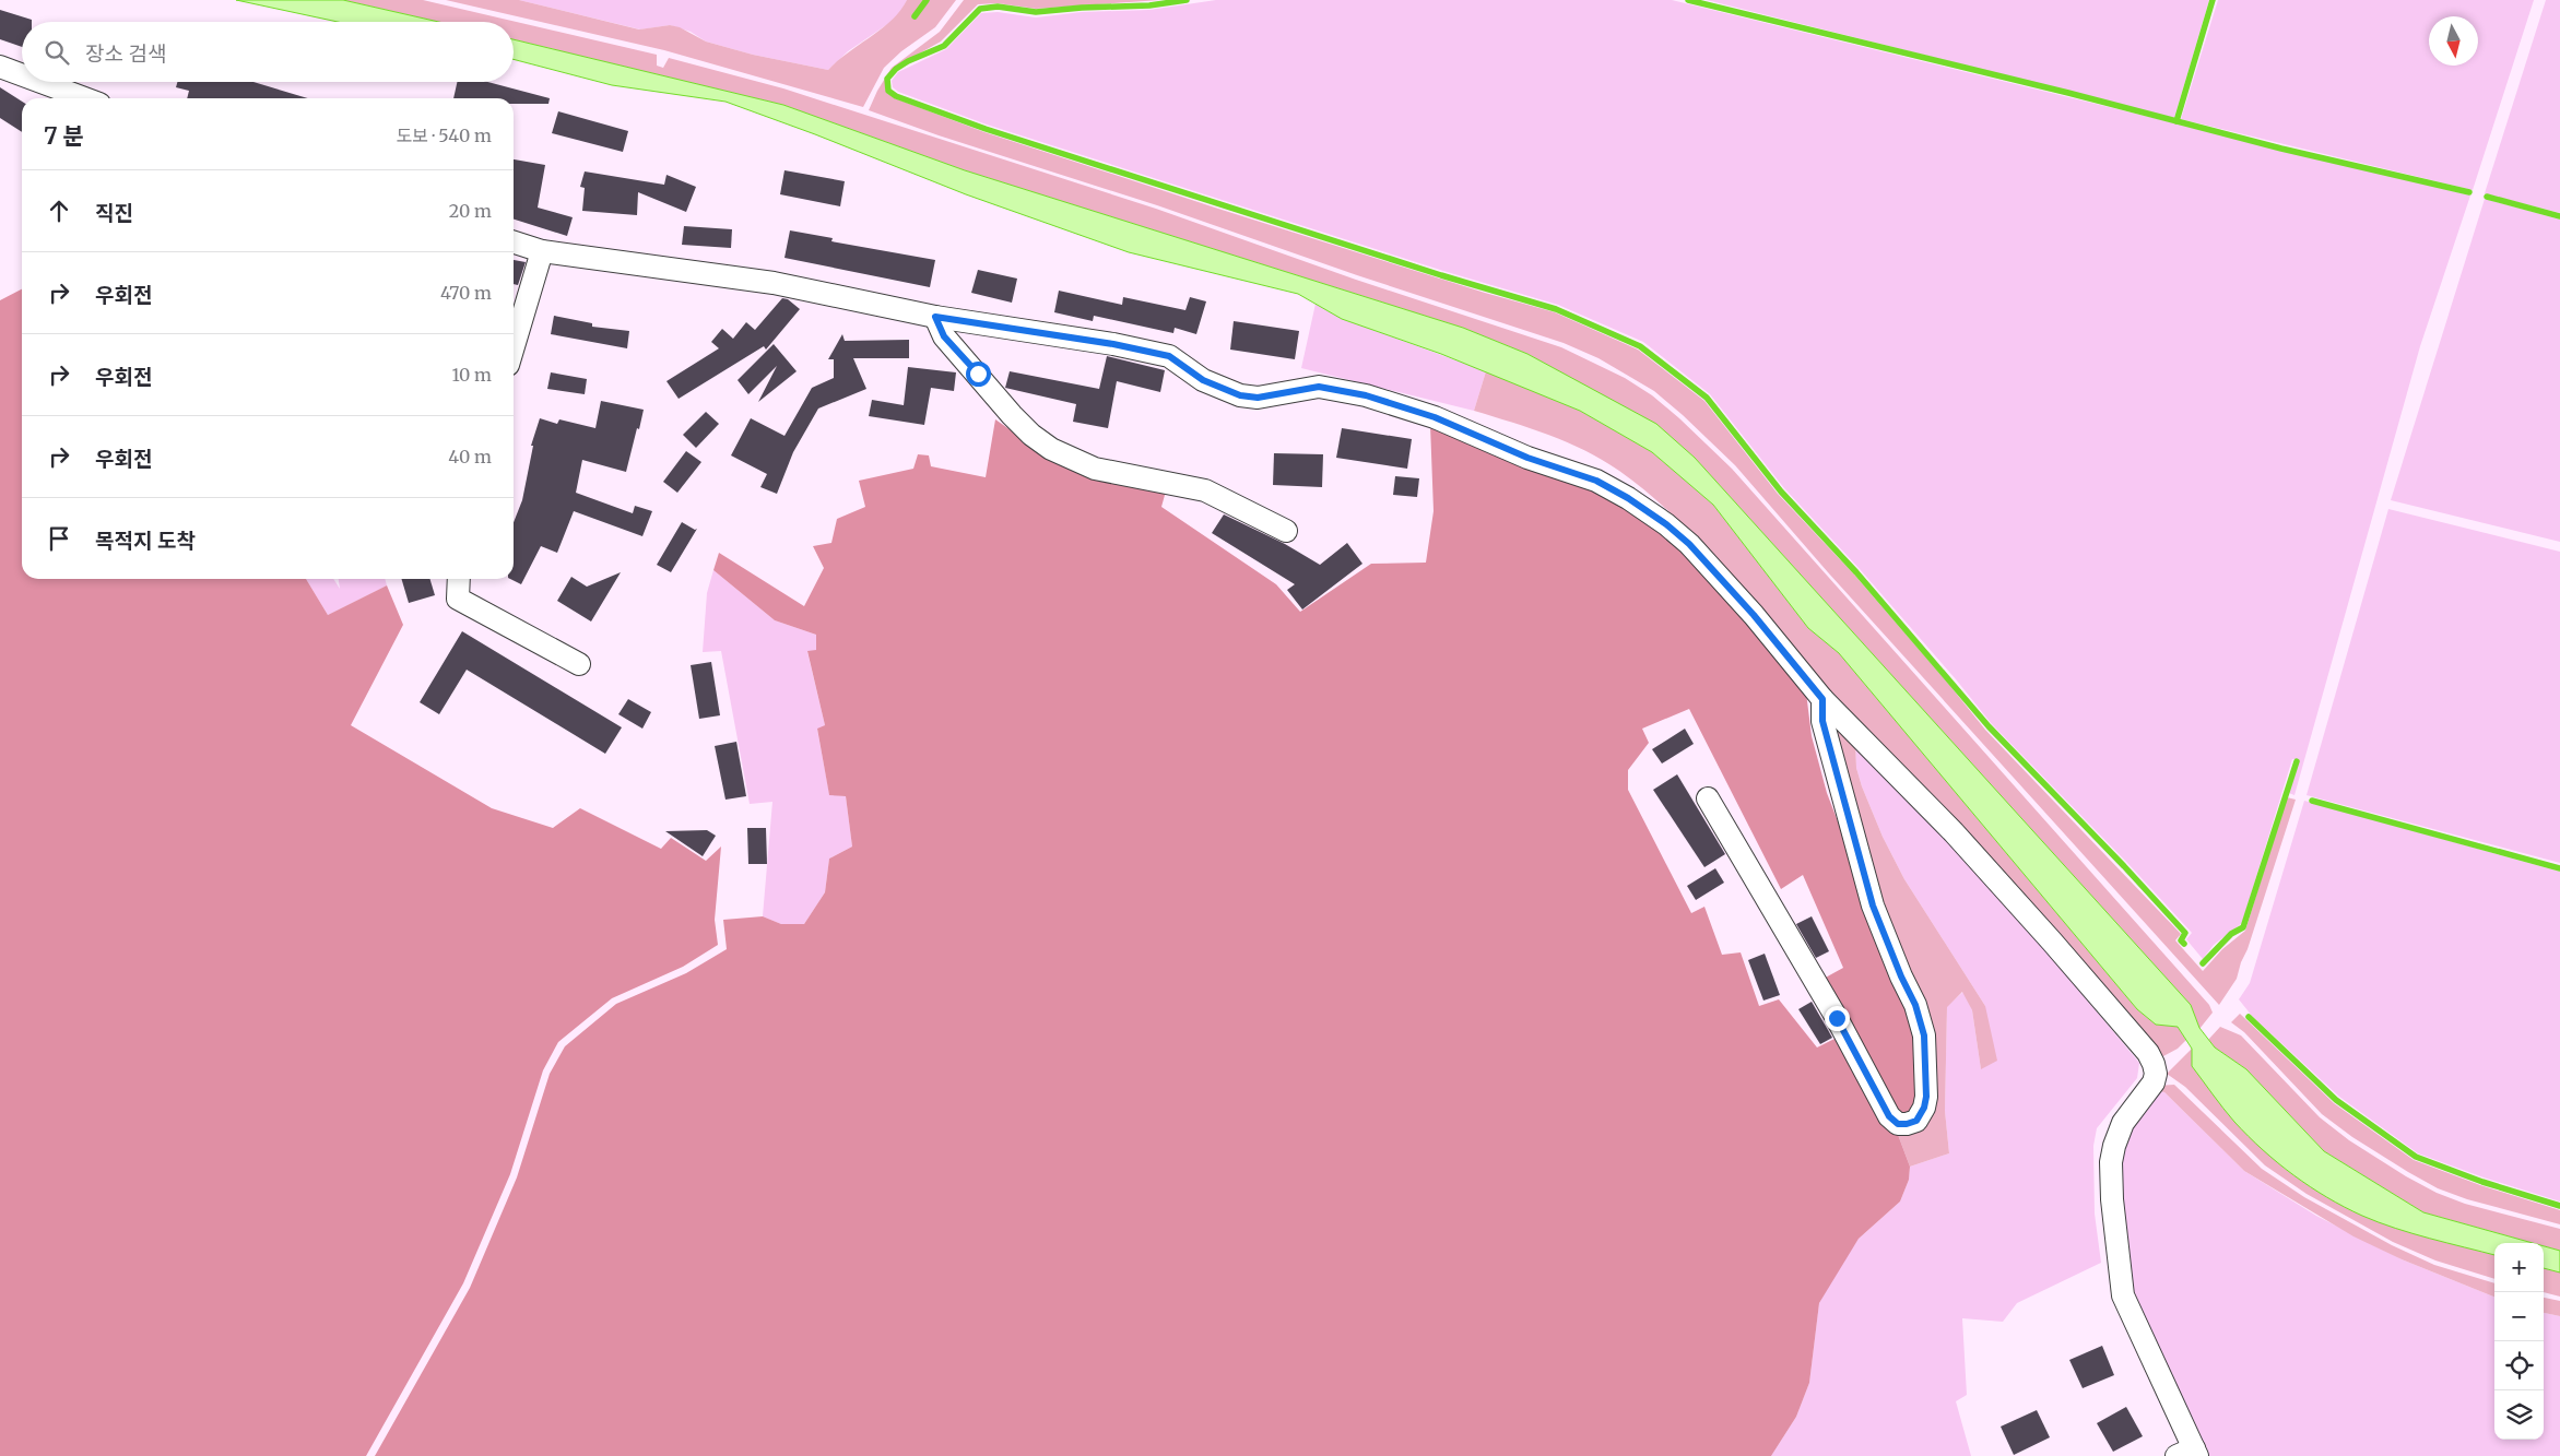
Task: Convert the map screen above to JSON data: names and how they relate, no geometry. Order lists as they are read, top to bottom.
{
  "north": "bottom",
  "page": {
    "search": "장소 검색",
    "heading": ["7 분", "도보 · 540 m"],
    "list": [
      ["직진", "20 m"],
      ["우회전", "470 m"],
      ["우회전", "10 m"],
      ["우회전", "40 m"],
      "목적지 도착"
    ],
    "map_buttons": ["+", "−"]
  }
}
